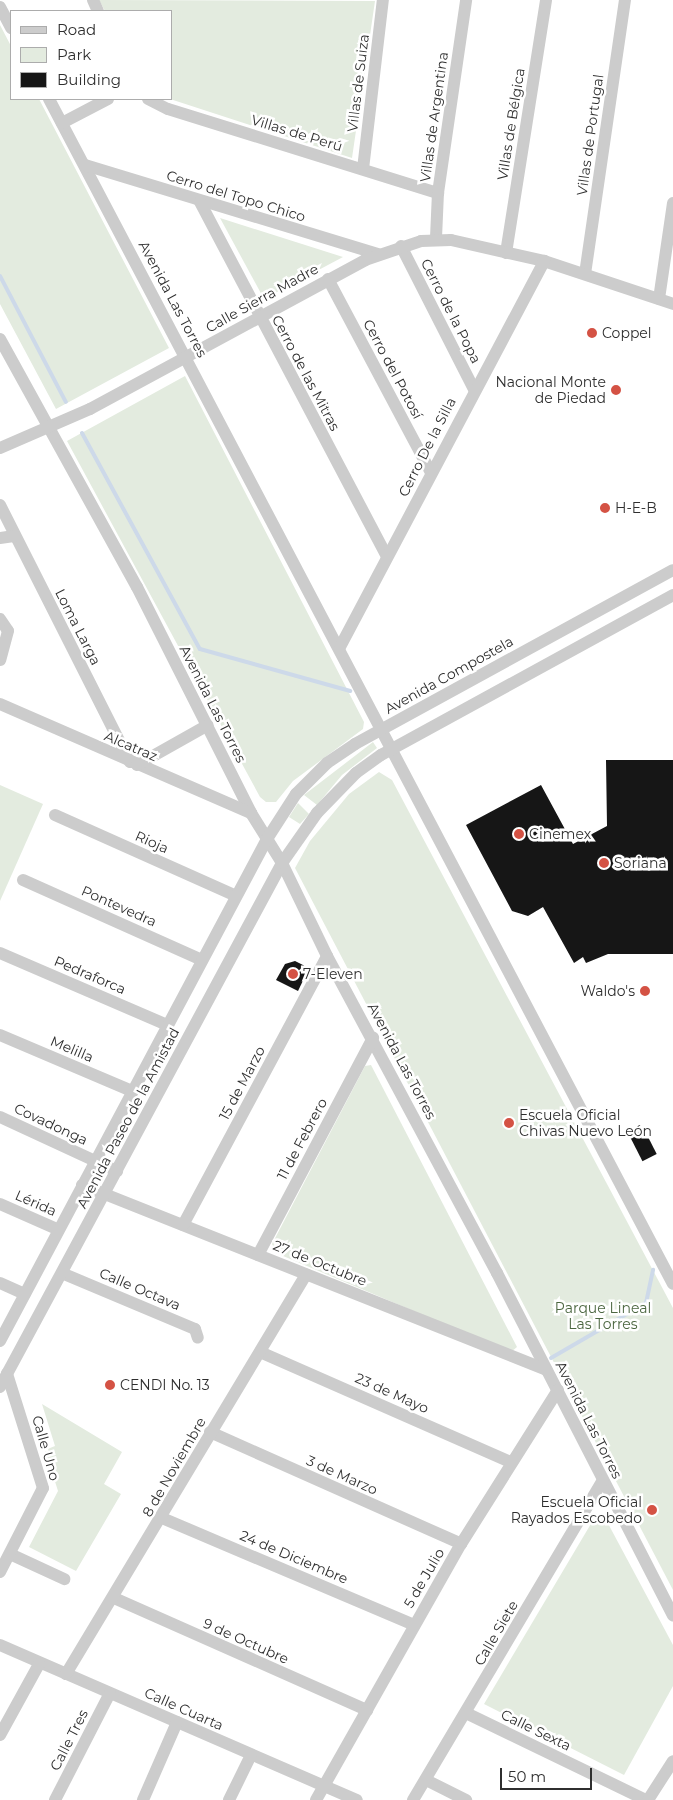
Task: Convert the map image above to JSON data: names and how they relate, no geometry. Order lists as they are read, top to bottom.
{
  "streets": {
    "street": [
      "Villas de Suiza",
      "Villas de Argentina",
      "Villas de Bélgica",
      "Villas de Perú",
      "Villas de Portugal",
      "Cerro del Topo Chico",
      "Calle Sierra Madre",
      "Avenida Las Torres",
      "Cerro de la Popa",
      "Cerro del Potosí",
      "Cerro de las Mitras",
      "Cerro De la Silla",
      "Loma Larga",
      "Avenida Compostela",
      "Alcatraz",
      "Rioja",
      "Pontevedra",
      "Pedraforca",
      "Melilla",
      "15 de Marzo",
      "Avenida Paseo de la Amistad",
      "Covadonga",
      "11 de Febrero",
      "Lérida",
      "27 de Octubre",
      "Calle Octava",
      "23 de Mayo",
      "Calle Uno",
      "8 de Noviembre",
      "3 de Marzo",
      "24 de Diciembre",
      "5 de Julio",
      "Calle Siete",
      "9 de Octubre",
      "Calle Cuarta",
      "Calle Sexta",
      "Calle Tres"
    ]
  },
  "crossings": [
    ["Villas de Suiza", "Villas de Perú"],
    ["Villas de Argentina", "Villas de Perú"],
    ["Villas de Argentina", "Calle Sierra Madre"],
    ["Cerro del Topo Chico", "Calle Sierra Madre"],
    ["Cerro del Topo Chico", "Avenida Las Torres"],
    ["Cerro del Topo Chico", "Cerro de las Mitras"],
    ["Calle Sierra Madre", "Avenida Las Torres"],
    ["Calle Sierra Madre", "Cerro de la Popa"],
    ["Calle Sierra Madre", "Cerro del Potosí"],
    ["Calle Sierra Madre", "Cerro de las Mitras"],
    ["Avenida Las Torres", "Cerro De la Silla"],
    ["Avenida Las Torres", "Avenida Compostela"],
    ["Avenida Las Torres", "Alcatraz"],
    ["Avenida Las Torres", "15 de Marzo"],
    ["Avenida Las Torres", "Avenida Paseo de la Amistad"],
    ["Avenida Las Torres", "11 de Febrero"],
    ["Avenida Las Torres", "27 de Octubre"],
    ["Avenida Las Torres", "5 de Julio"],
    ["Avenida Las Torres", "Calle Siete"],
    ["Cerro de la Popa", "Cerro De la Silla"],
    ["Cerro del Potosí", "Cerro De la Silla"],
    ["Cerro de las Mitras", "Cerro De la Silla"],
    ["Loma Larga", "Alcatraz"],
    ["Avenida Compostela", "Avenida Paseo de la Amistad"],
    ["Rioja", "Avenida Paseo de la Amistad"],
    ["Pontevedra", "Avenida Paseo de la Amistad"],
    ["Pedraforca", "Avenida Paseo de la Amistad"],
    ["Melilla", "Avenida Paseo de la Amistad"],
    ["15 de Marzo", "27 de Octubre"],
    ["Avenida Paseo de la Amistad", "Covadonga"],
    ["Avenida Paseo de la Amistad", "Lérida"],
    ["Avenida Paseo de la Amistad", "27 de Octubre"],
    ["Avenida Paseo de la Amistad", "Calle Octava"],
    ["Avenida Paseo de la Amistad", "Calle Uno"],
    ["11 de Febrero", "27 de Octubre"],
    ["27 de Octubre", "8 de Noviembre"],
    ["23 de Mayo", "8 de Noviembre"],
    ["23 de Mayo", "5 de Julio"],
    ["8 de Noviembre", "3 de Marzo"],
    ["8 de Noviembre", "24 de Diciembre"],
    ["8 de Noviembre", "9 de Octubre"],
    ["8 de Noviembre", "Calle Cuarta"],
    ["3 de Marzo", "5 de Julio"],
    ["24 de Diciembre", "5 de Julio"],
    ["5 de Julio", "9 de Octubre"],
    ["5 de Julio", "Calle Cuarta"],
    ["Calle Siete", "Calle Sexta"],
    ["Calle Cuarta", "Calle Tres"]
  ],
  "parks": ["Parque Lineal Las Torres"],
  "places": [
    "Coppel",
    "Nacional Monte de Piedad",
    "H-E-B",
    "Cinemex",
    "Soriana",
    "7-Eleven",
    "Waldo's",
    "Escuela Oficial Chivas Nuevo León",
    "CENDI No. 13",
    "Escuela Oficial Rayados Escobedo"
  ],
  "legend": ["Road", "Park", "Building"],
  "scale_bar": "50 m"
}
